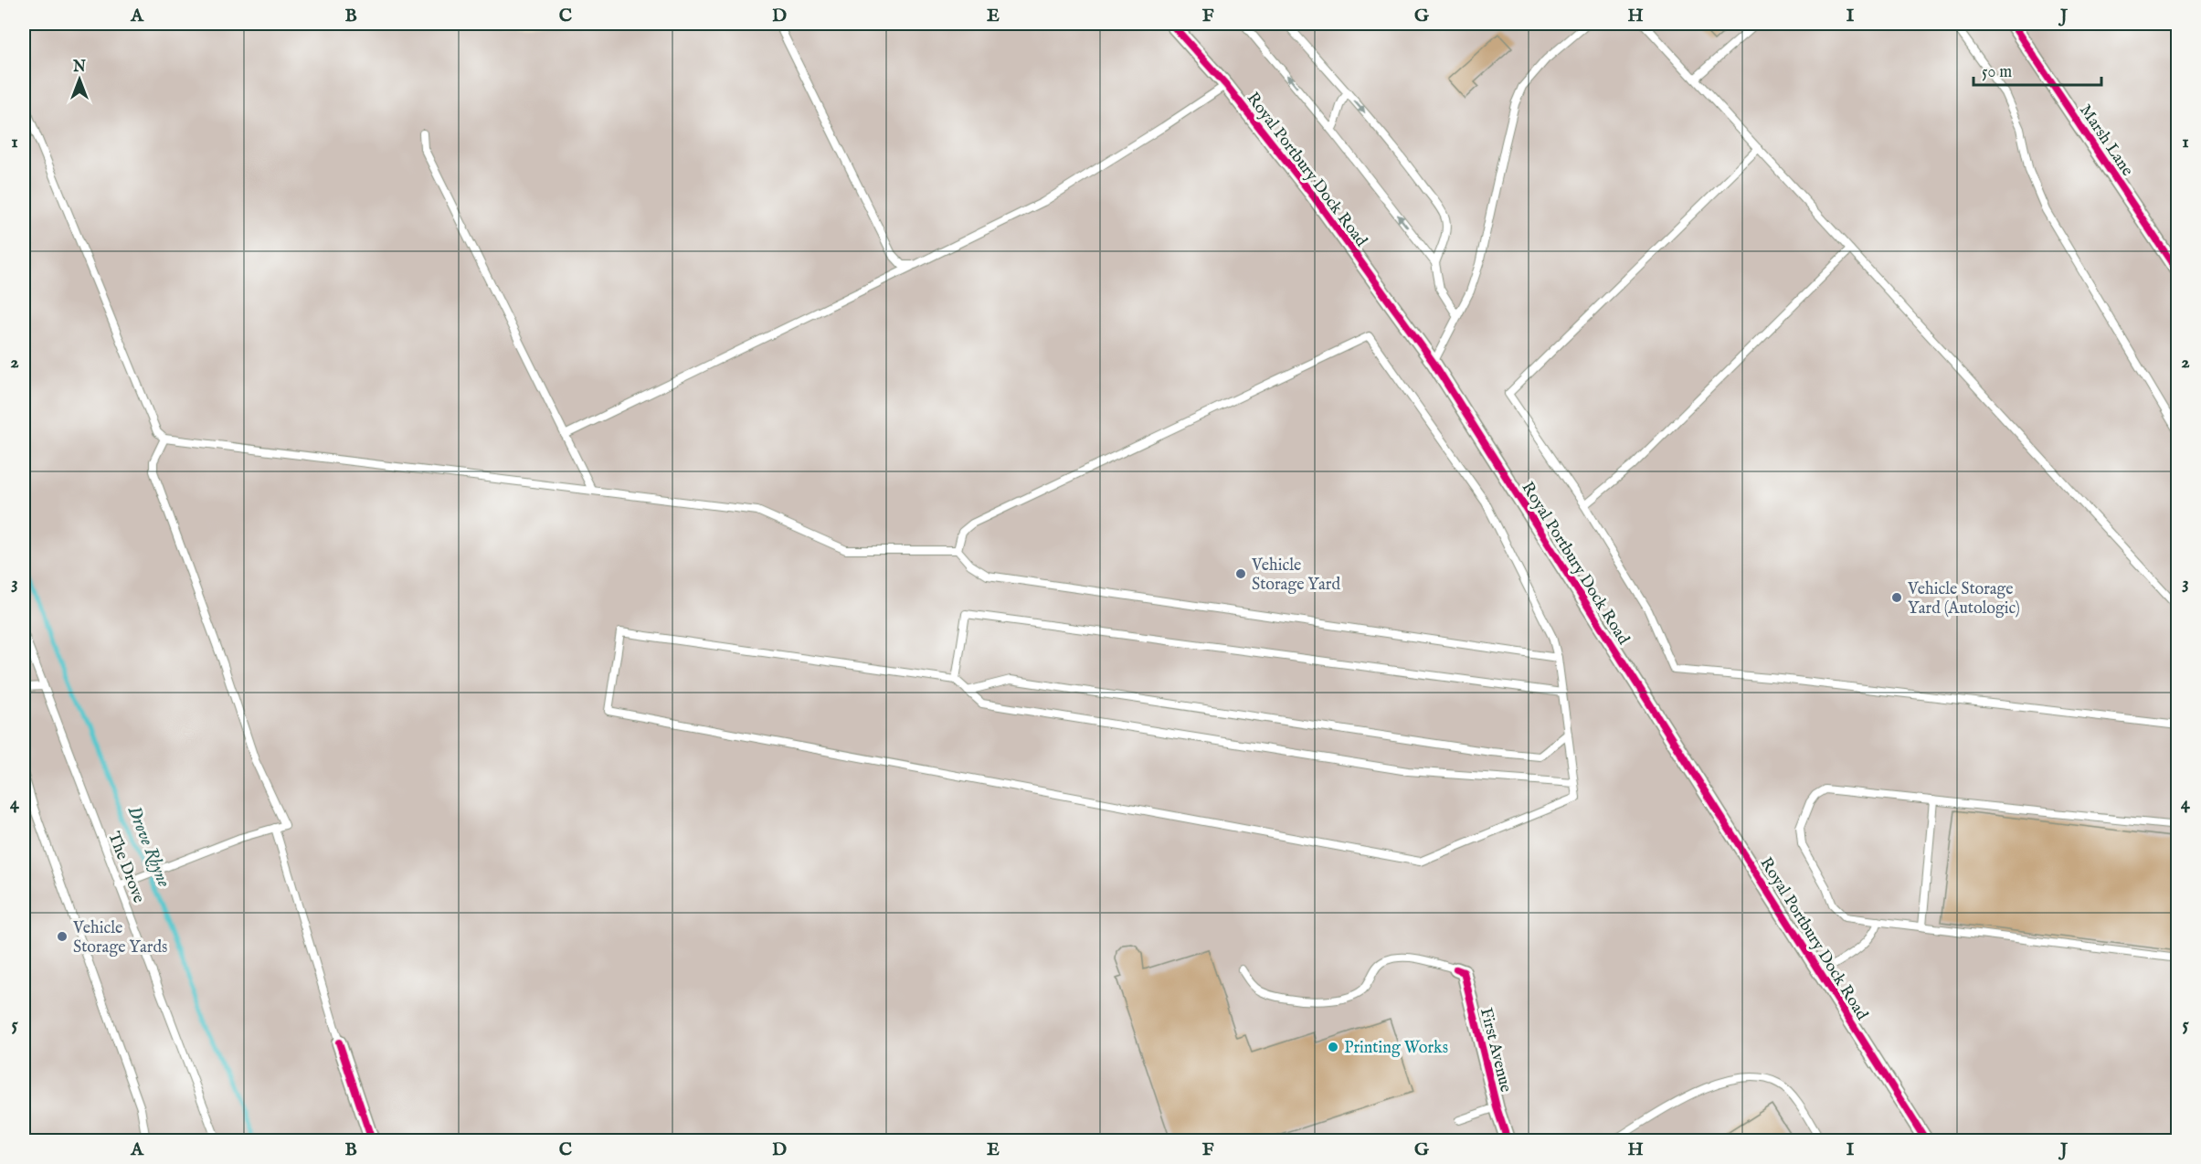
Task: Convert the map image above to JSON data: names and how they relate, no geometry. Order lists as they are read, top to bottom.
{
  "streets": {
    "street": ["Marsh Lane", "Royal Portbury Dock Road", "First Avenue"],
    "lane": ["The Drove"]
  },
  "water": ["Drove Rhyne"],
  "places": [
    "Vehicle Storage Yard",
    "Vehicle Storage Yard (Autologic)",
    "Vehicle Storage Yards",
    "Printing Works"
  ],
  "scale_bar": "50 m",
  "north": "top",
  "grid": {
    "columns": [
      "A",
      "B",
      "C",
      "D",
      "E",
      "F",
      "G",
      "H",
      "I",
      "J"
    ],
    "rows": [
      "1",
      "2",
      "3",
      "4",
      "5"
    ]
  }
}
